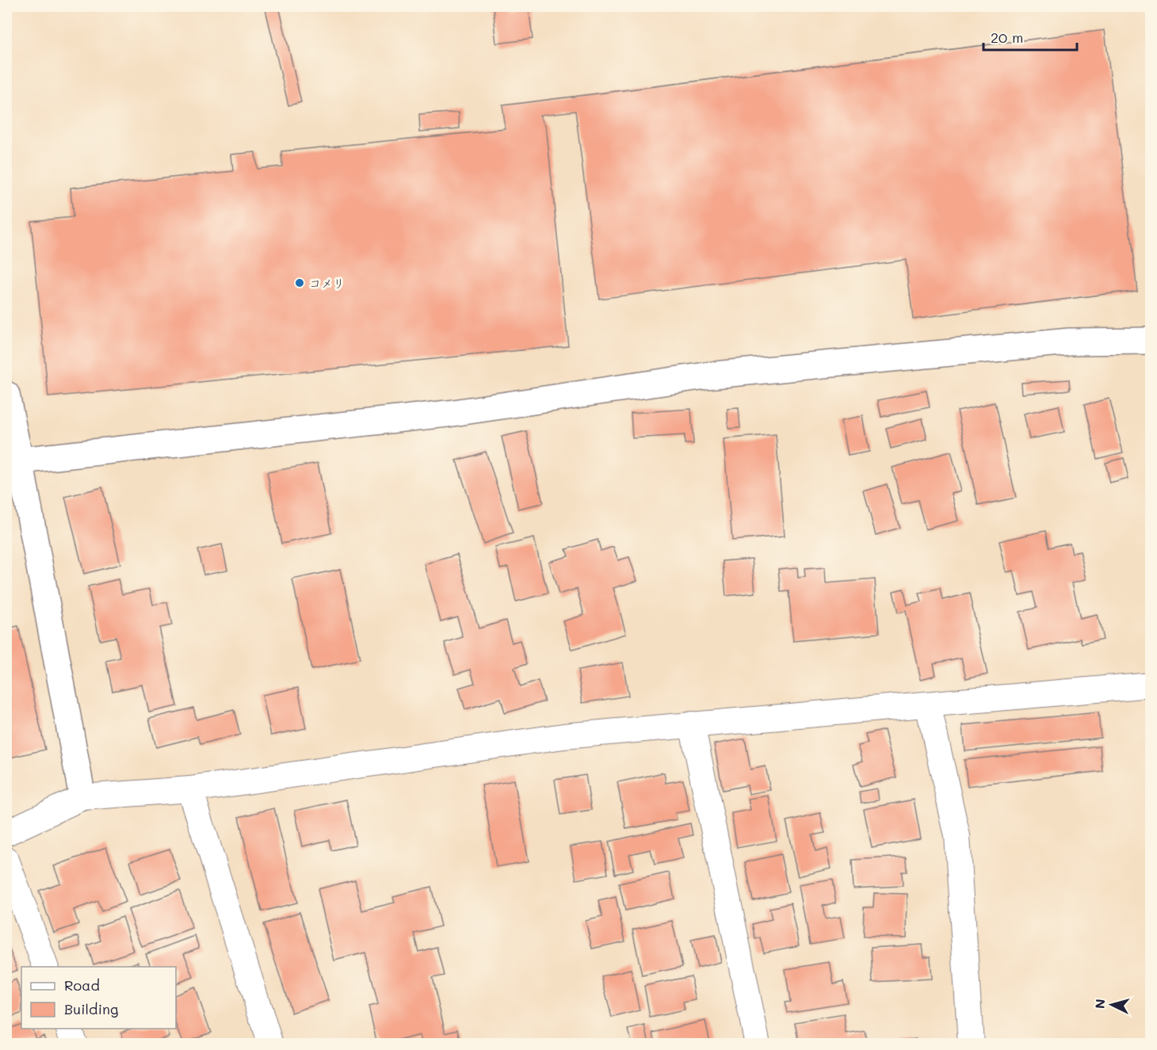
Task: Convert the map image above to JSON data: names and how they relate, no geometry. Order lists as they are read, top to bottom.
{
  "places": ["コメリ"],
  "legend": ["Road", "Building"],
  "scale_bar": "20 m",
  "north": "left"
}
